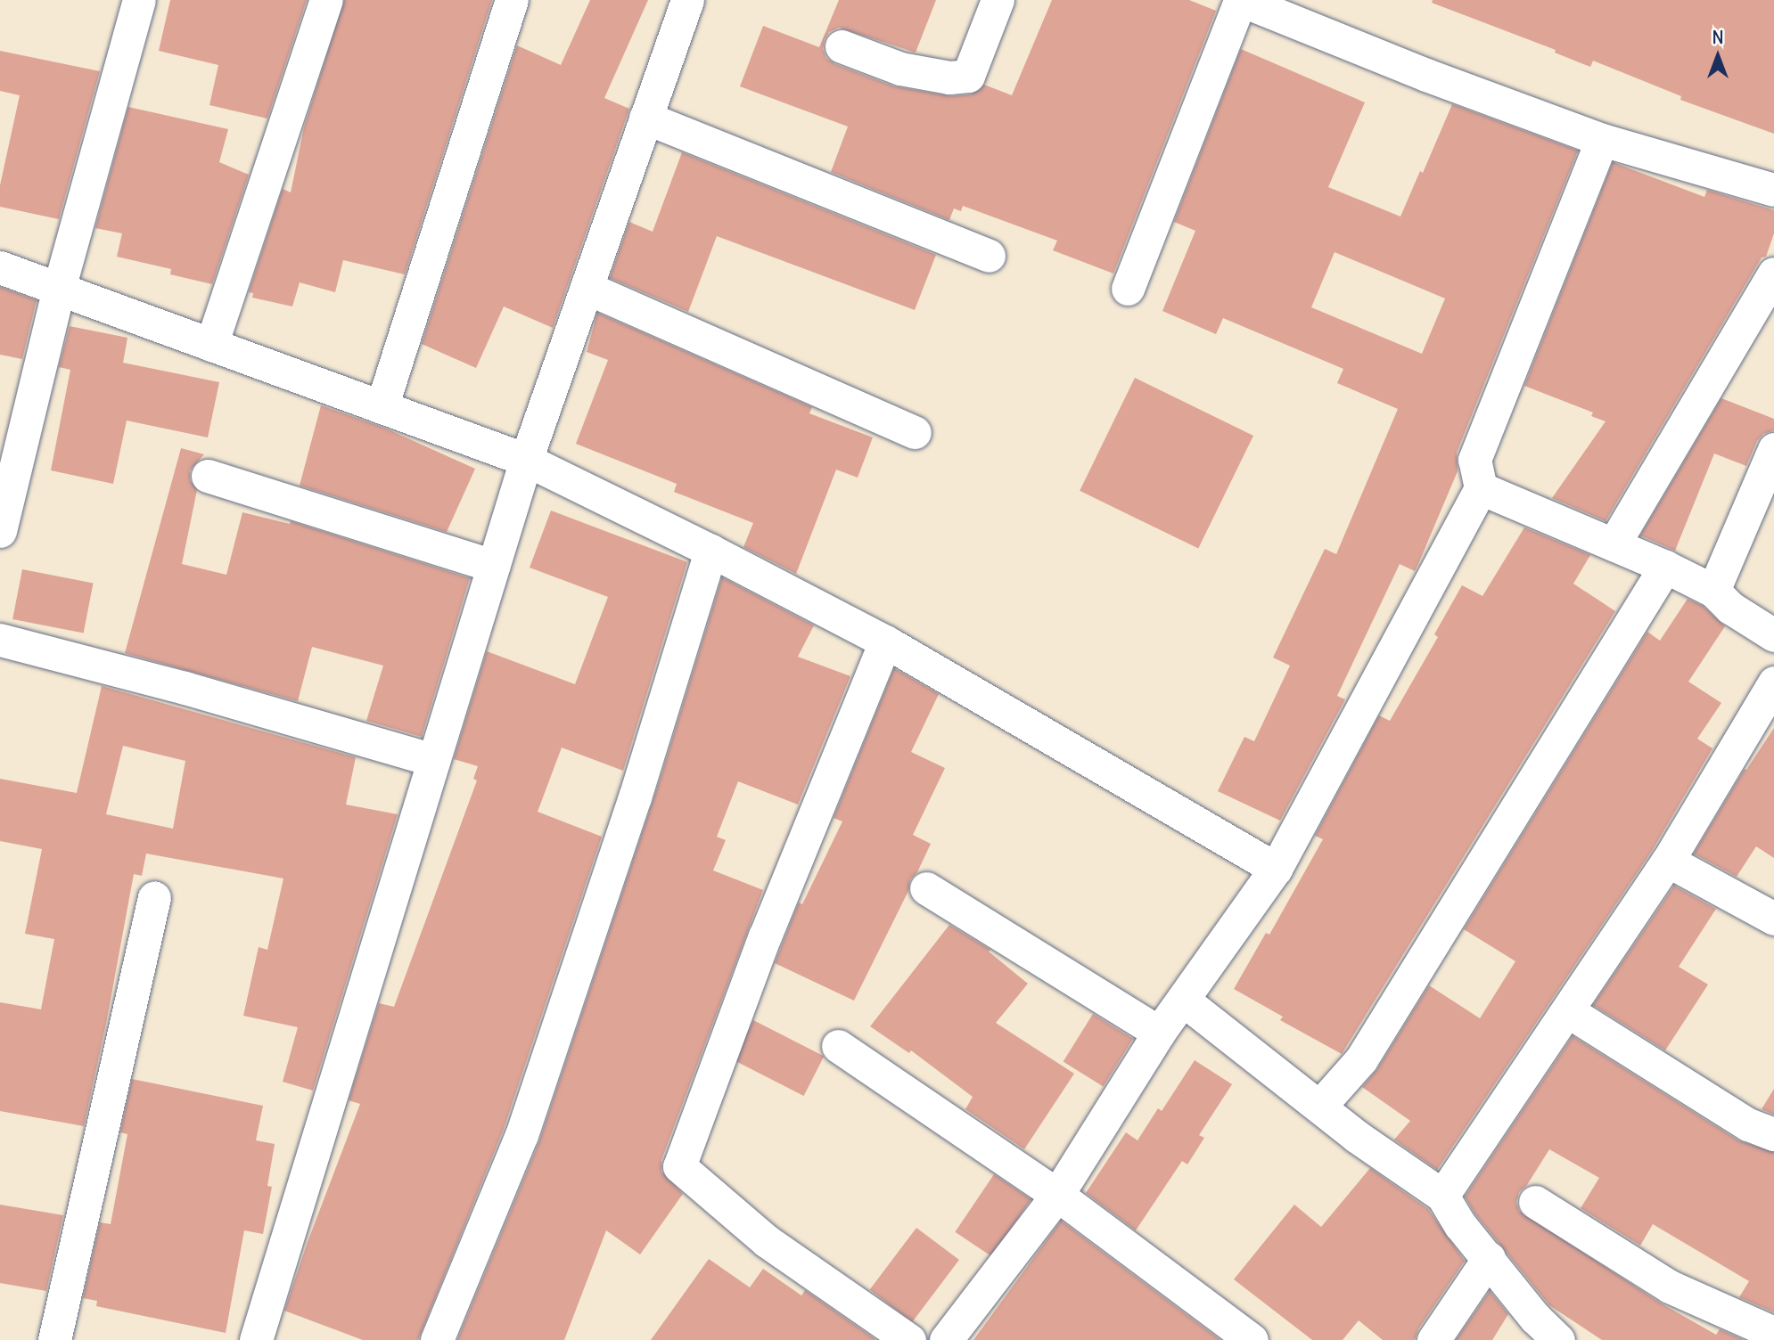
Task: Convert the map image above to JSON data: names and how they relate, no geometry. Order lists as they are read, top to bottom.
{
  "north": "top"
}
